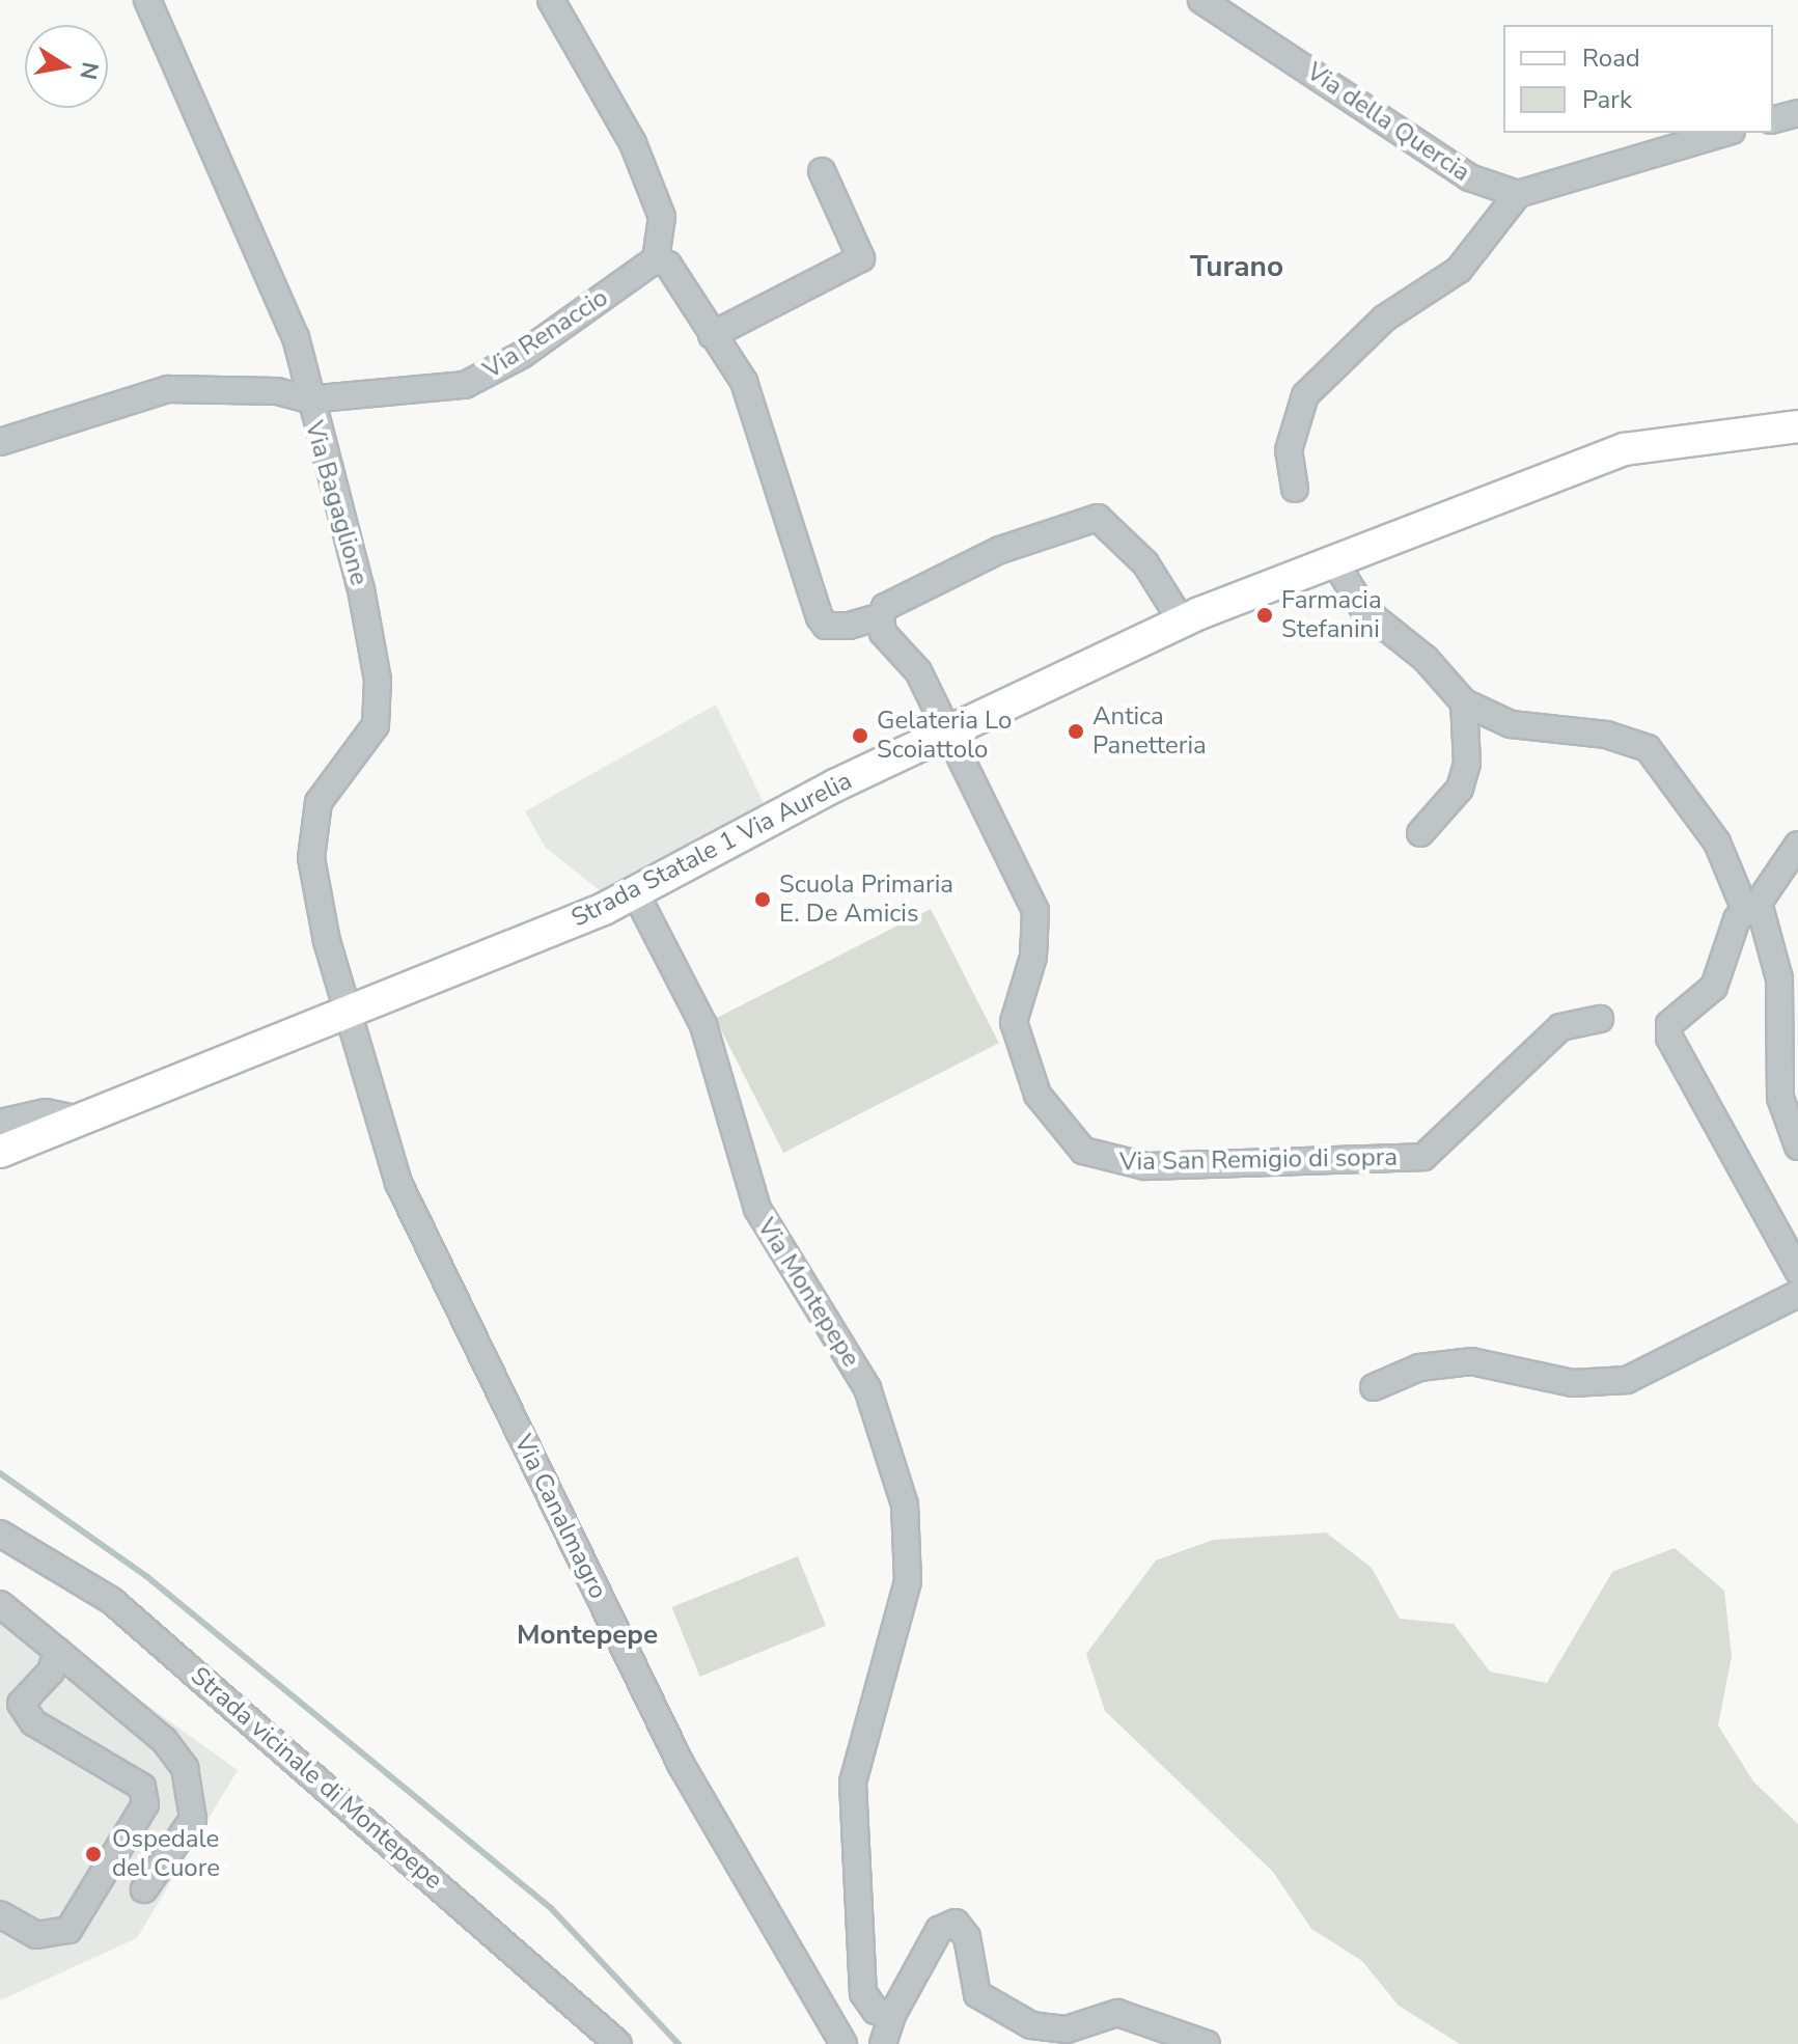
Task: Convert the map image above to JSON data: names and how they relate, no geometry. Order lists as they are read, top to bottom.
{
  "streets": {
    "main road": ["Strada Statale 1 Via Aurelia"],
    "street": [
      "Via della Quercia",
      "Via Renaccio",
      "Via Bagaglione",
      "Via San Remigio di sopra",
      "Via Montepepe",
      "Via Canalmagro",
      "Strada vicinale di Montepepe"
    ]
  },
  "crossings": [
    ["Via Renaccio", "Via Bagaglione"],
    ["Via Bagaglione", "Strada Statale 1 Via Aurelia"],
    ["Via Bagaglione", "Via Canalmagro"],
    ["Strada Statale 1 Via Aurelia", "Via San Remigio di sopra"],
    ["Strada Statale 1 Via Aurelia", "Via Montepepe"],
    ["Strada Statale 1 Via Aurelia", "Via Canalmagro"]
  ],
  "districts": ["Turano", "Montepepe"],
  "places": [
    "Farmacia Stefanini",
    "Antica Panetteria",
    "Gelateria Lo Scoiattolo",
    "Scuola Primaria E. De Amicis",
    "Ospedale del Cuore"
  ],
  "legend": ["Road", "Park"],
  "north": "right"
}
